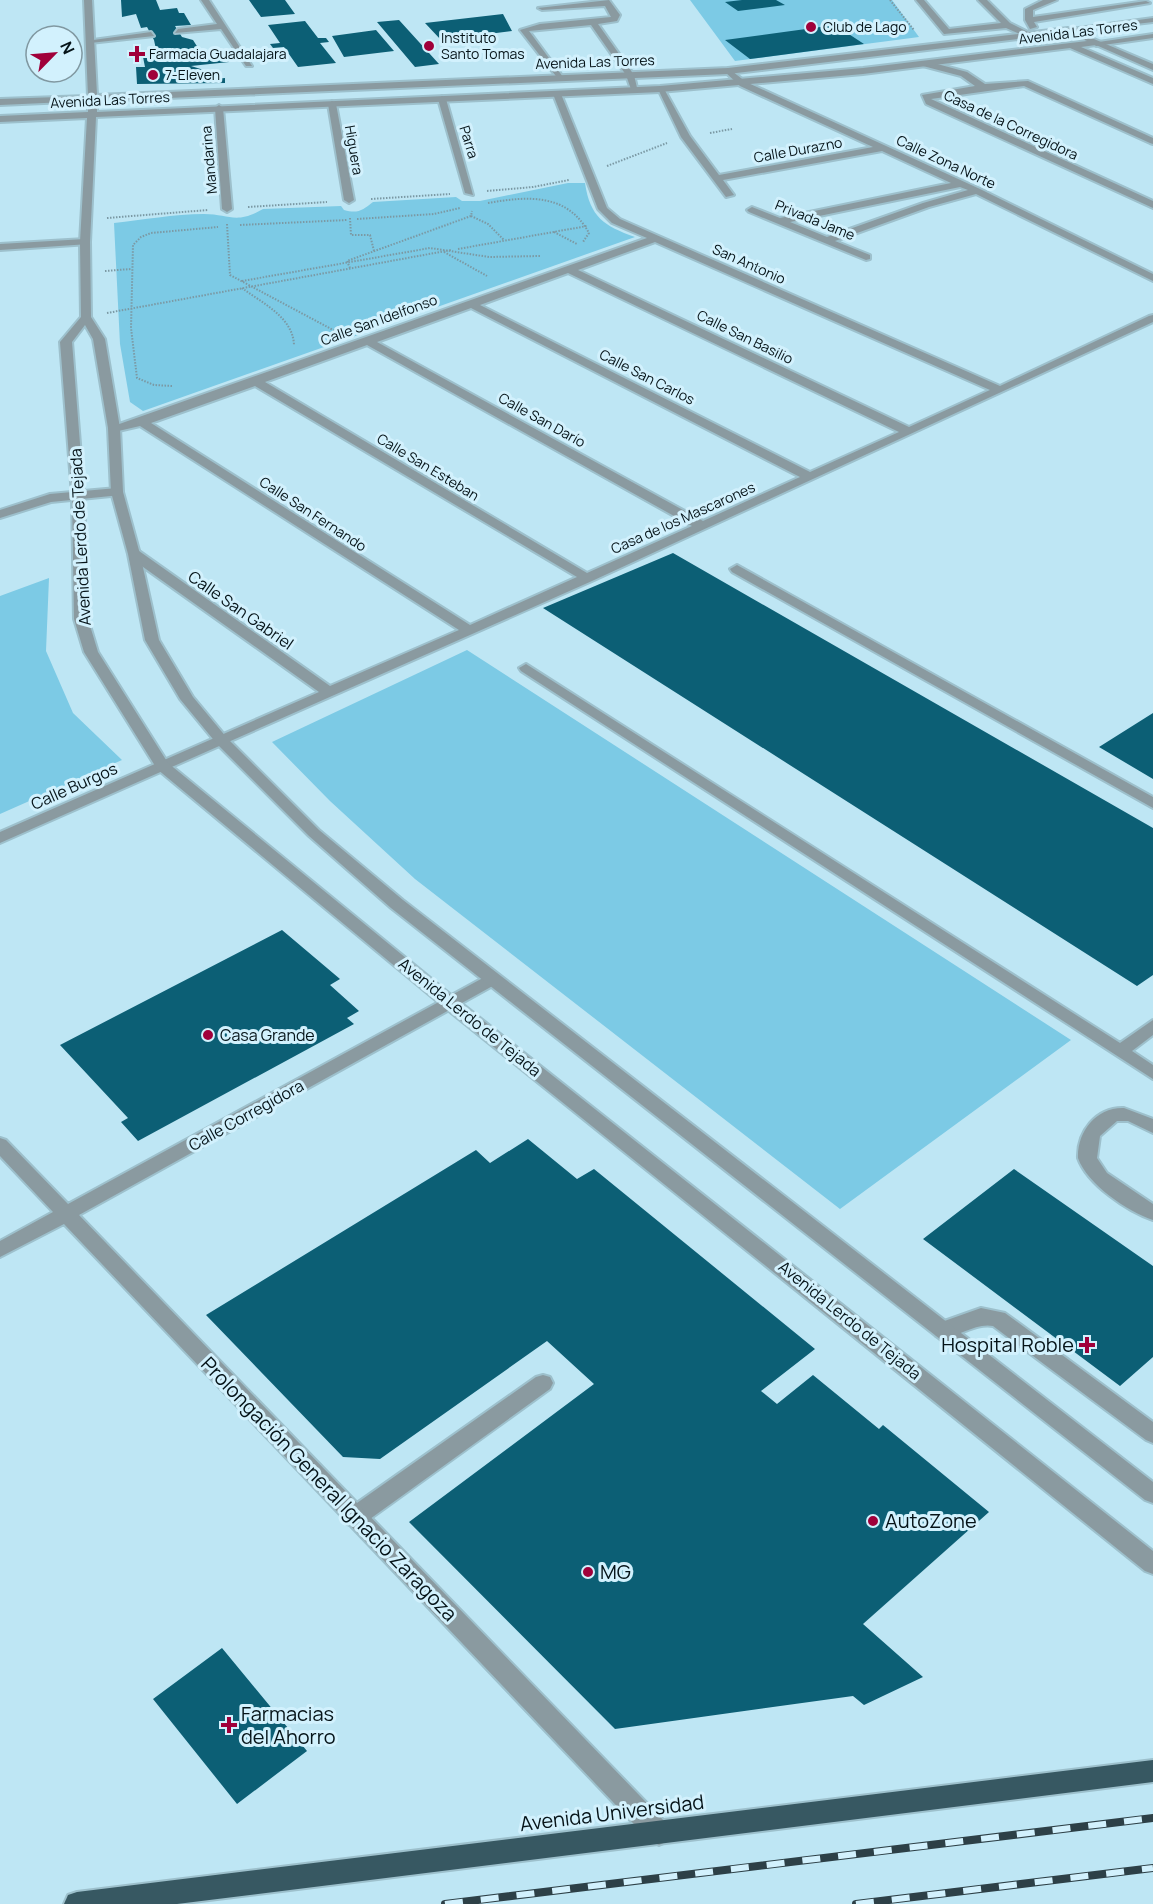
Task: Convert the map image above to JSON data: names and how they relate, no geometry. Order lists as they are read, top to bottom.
{
  "streets": {
    "highway": ["Avenida Universidad"],
    "street": [
      "Avenida Las Torres",
      "Casa de la Corregidora",
      "Parra",
      "Higuera",
      "Calle Durazno",
      "Mandarina",
      "Calle Zona Norte",
      "Privada Jame",
      "San Antonio",
      "Calle San Idelfonso",
      "Calle San Basilio",
      "Calle San Carlos",
      "Calle San Darío",
      "Calle San Esteban",
      "Calle San Fernando",
      "Casa de los Mascarones",
      "Avenida Lerdo de Tejada",
      "Calle San Gabriel",
      "Calle Burgos",
      "Calle Corregidora",
      "Prolongación General Ignacio Zaragoza"
    ]
  },
  "crossings": [
    ["Avenida Las Torres", "Parra"],
    ["Avenida Las Torres", "Higuera"],
    ["Avenida Las Torres", "Mandarina"],
    ["Avenida Las Torres", "Calle Zona Norte"],
    ["Avenida Las Torres", "San Antonio"],
    ["Calle Durazno", "Calle Zona Norte"],
    ["San Antonio", "Calle San Idelfonso"],
    ["San Antonio", "Casa de los Mascarones"],
    ["Calle San Idelfonso", "Calle San Basilio"],
    ["Calle San Idelfonso", "Calle San Carlos"],
    ["Calle San Idelfonso", "Calle San Darío"],
    ["Calle San Idelfonso", "Calle San Esteban"],
    ["Calle San Idelfonso", "Calle San Fernando"],
    ["Calle San Basilio", "Casa de los Mascarones"],
    ["Calle San Carlos", "Casa de los Mascarones"],
    ["Calle San Darío", "Casa de los Mascarones"],
    ["Calle San Esteban", "Casa de los Mascarones"],
    ["Calle San Fernando", "Casa de los Mascarones"],
    ["Casa de los Mascarones", "Calle San Gabriel"],
    ["Casa de los Mascarones", "Calle Burgos"],
    ["Avenida Lerdo de Tejada", "Calle Burgos"],
    ["Avenida Lerdo de Tejada", "Calle Corregidora"],
    ["Calle Corregidora", "Prolongación General Ignacio Zaragoza"],
    ["Prolongación General Ignacio Zaragoza", "Avenida Universidad"]
  ],
  "places": {
    "other": [
      "Club de Lago",
      "Instituto Santo Tomas",
      "7-Eleven",
      "Casa Grande",
      "AutoZone",
      "MG"
    ],
    "health": ["Farmacia Guadalajara", "Hospital Roble", "Farmacias del Ahorro"]
  },
  "north": "top right"
}
